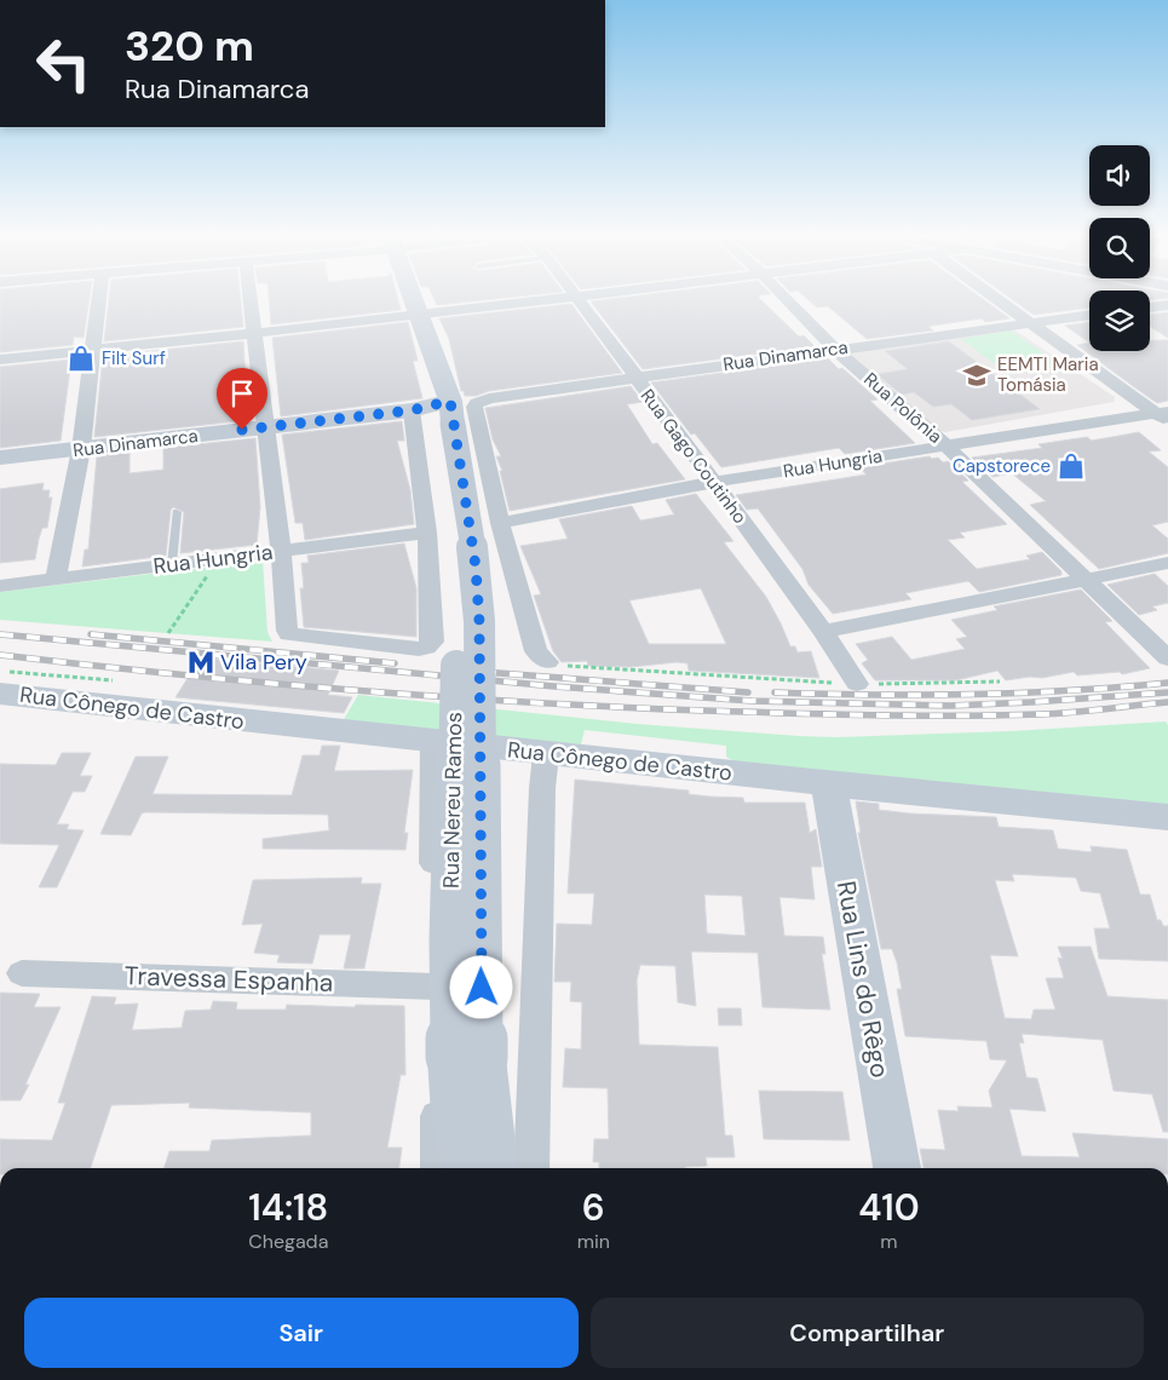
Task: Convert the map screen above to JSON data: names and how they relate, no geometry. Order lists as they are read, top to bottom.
{
  "streets": {
    "street": [
      "Rua Dinamarca",
      "Rua Polônia",
      "Rua Gago Coutinho",
      "Rua Hungria",
      "Rua Cônego de Castro",
      "Rua Nereu Ramos",
      "Travessa Espanha",
      "Rua Lins do Rêgo"
    ]
  },
  "crossings": [
    ["Rua Dinamarca", "Rua Polônia"],
    ["Rua Dinamarca", "Rua Gago Coutinho"],
    ["Rua Dinamarca", "Rua Nereu Ramos"],
    ["Rua Polônia", "Rua Hungria"],
    ["Rua Gago Coutinho", "Rua Hungria"],
    ["Rua Hungria", "Rua Nereu Ramos"],
    ["Rua Cônego de Castro", "Rua Nereu Ramos"],
    ["Rua Cônego de Castro", "Rua Lins do Rêgo"],
    ["Rua Nereu Ramos", "Travessa Espanha"]
  ],
  "places": {
    "shop": ["Filt Surf", "Capstorece"],
    "school or university": ["EEMTI Maria Tomásia"],
    "metro station": ["Vila Pery"]
  },
  "page": {
    "turn": ["320 m", "Rua Dinamarca"],
    "eta": [
      "14:18",
      "Chegada",
      "6",
      "min",
      "410",
      "m"
    ],
    "buttons": ["Sair", "Compartilhar"]
  }
}
